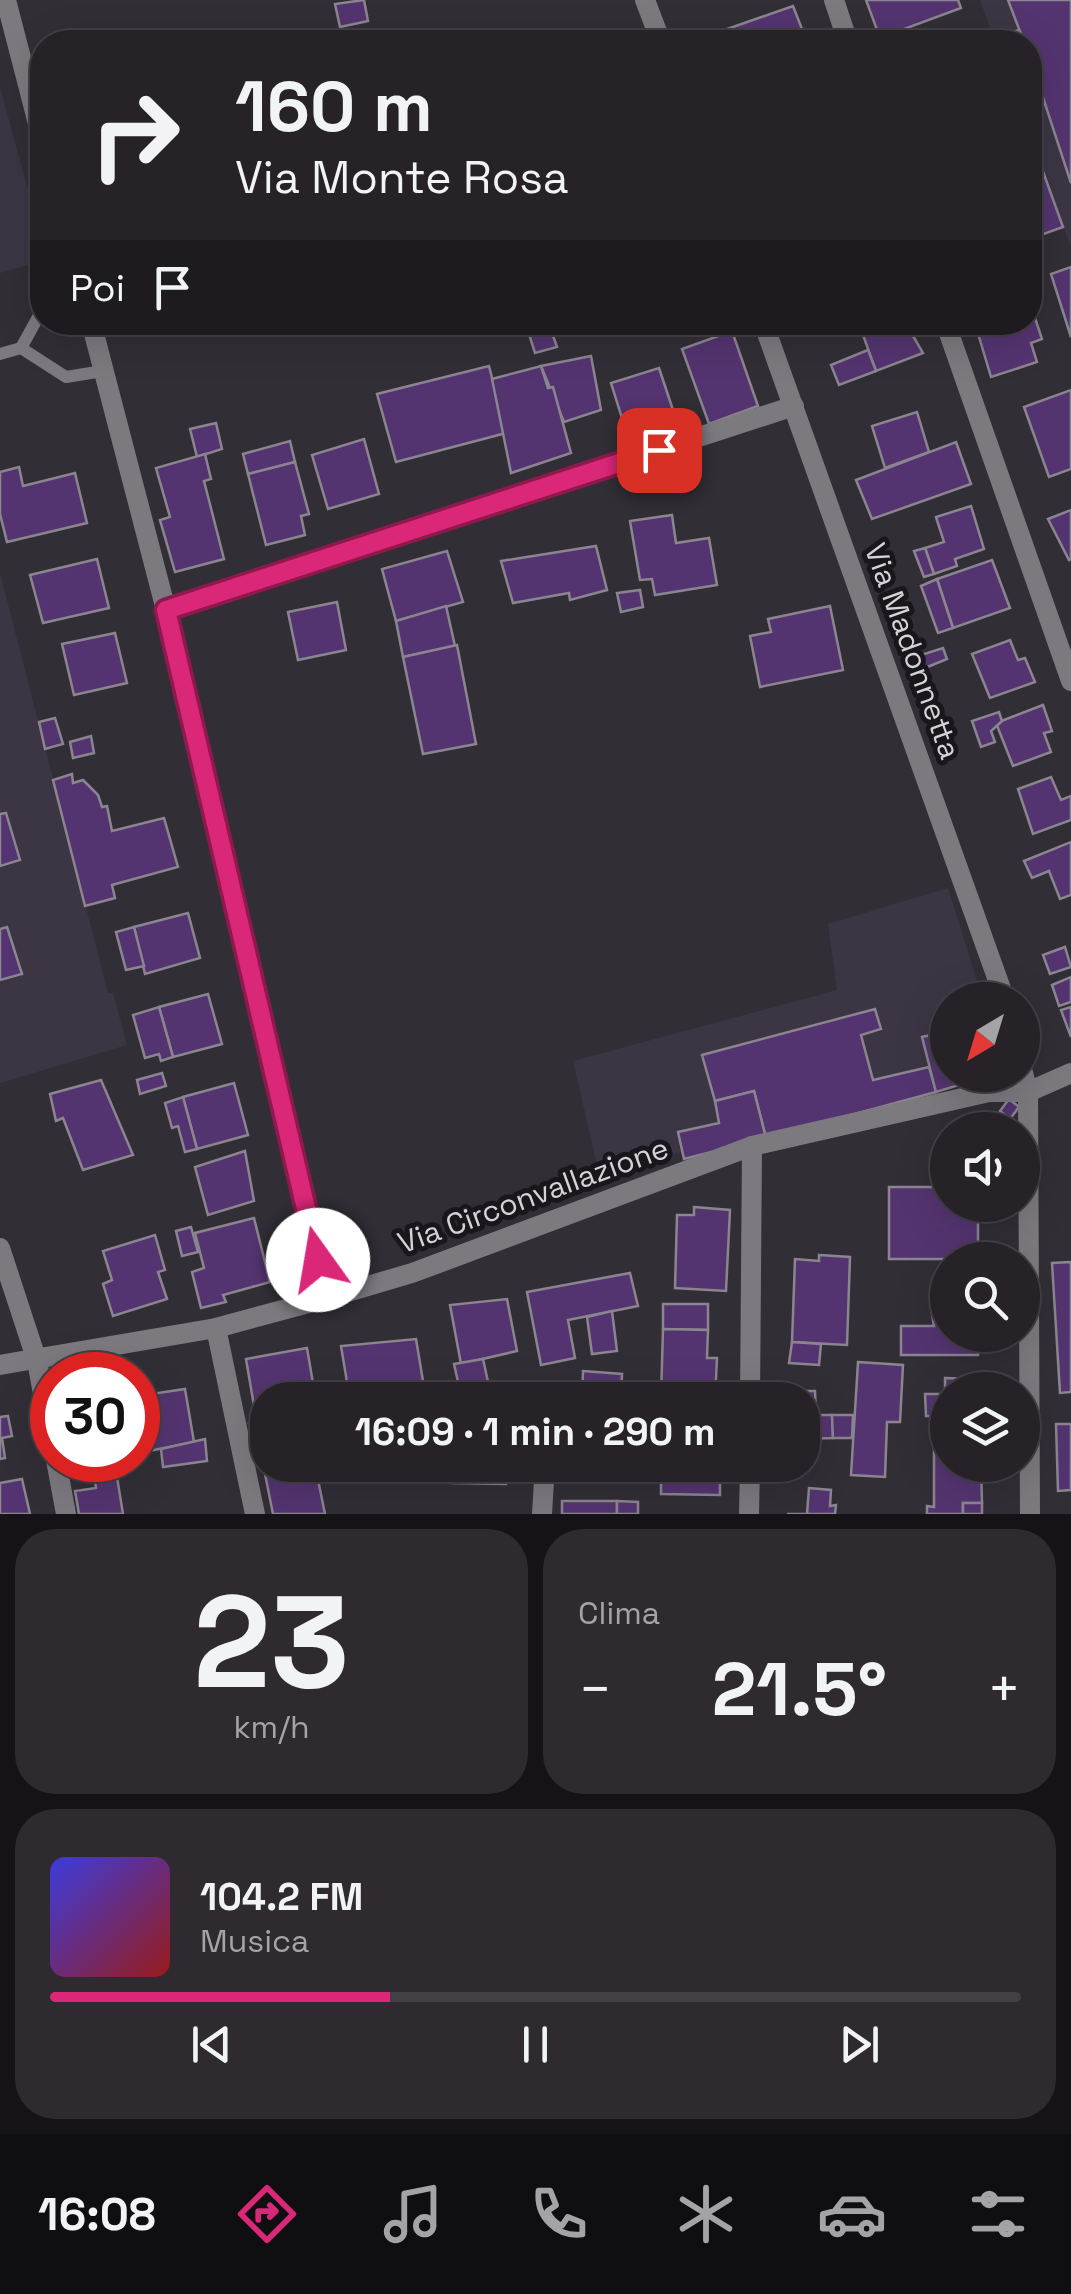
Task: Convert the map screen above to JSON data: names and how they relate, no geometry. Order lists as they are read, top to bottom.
{
  "streets": {
    "street": ["Via Madonnetta", "Via Circonvallazione"]
  },
  "north": "bottom left",
  "page": {
    "turn": ["160 m", "Via Monte Rosa"],
    "then": "Poi",
    "limit": "30",
    "trip": "16:09 · 1 min · 290 m",
    "tile": [
      ["23", "km/h"],
      "Clima"
    ],
    "heat": ["−", "21.5°", "+"],
    "song": ["104.2 FM", "Musica"],
    "tabs": "16:08"
  }
}
